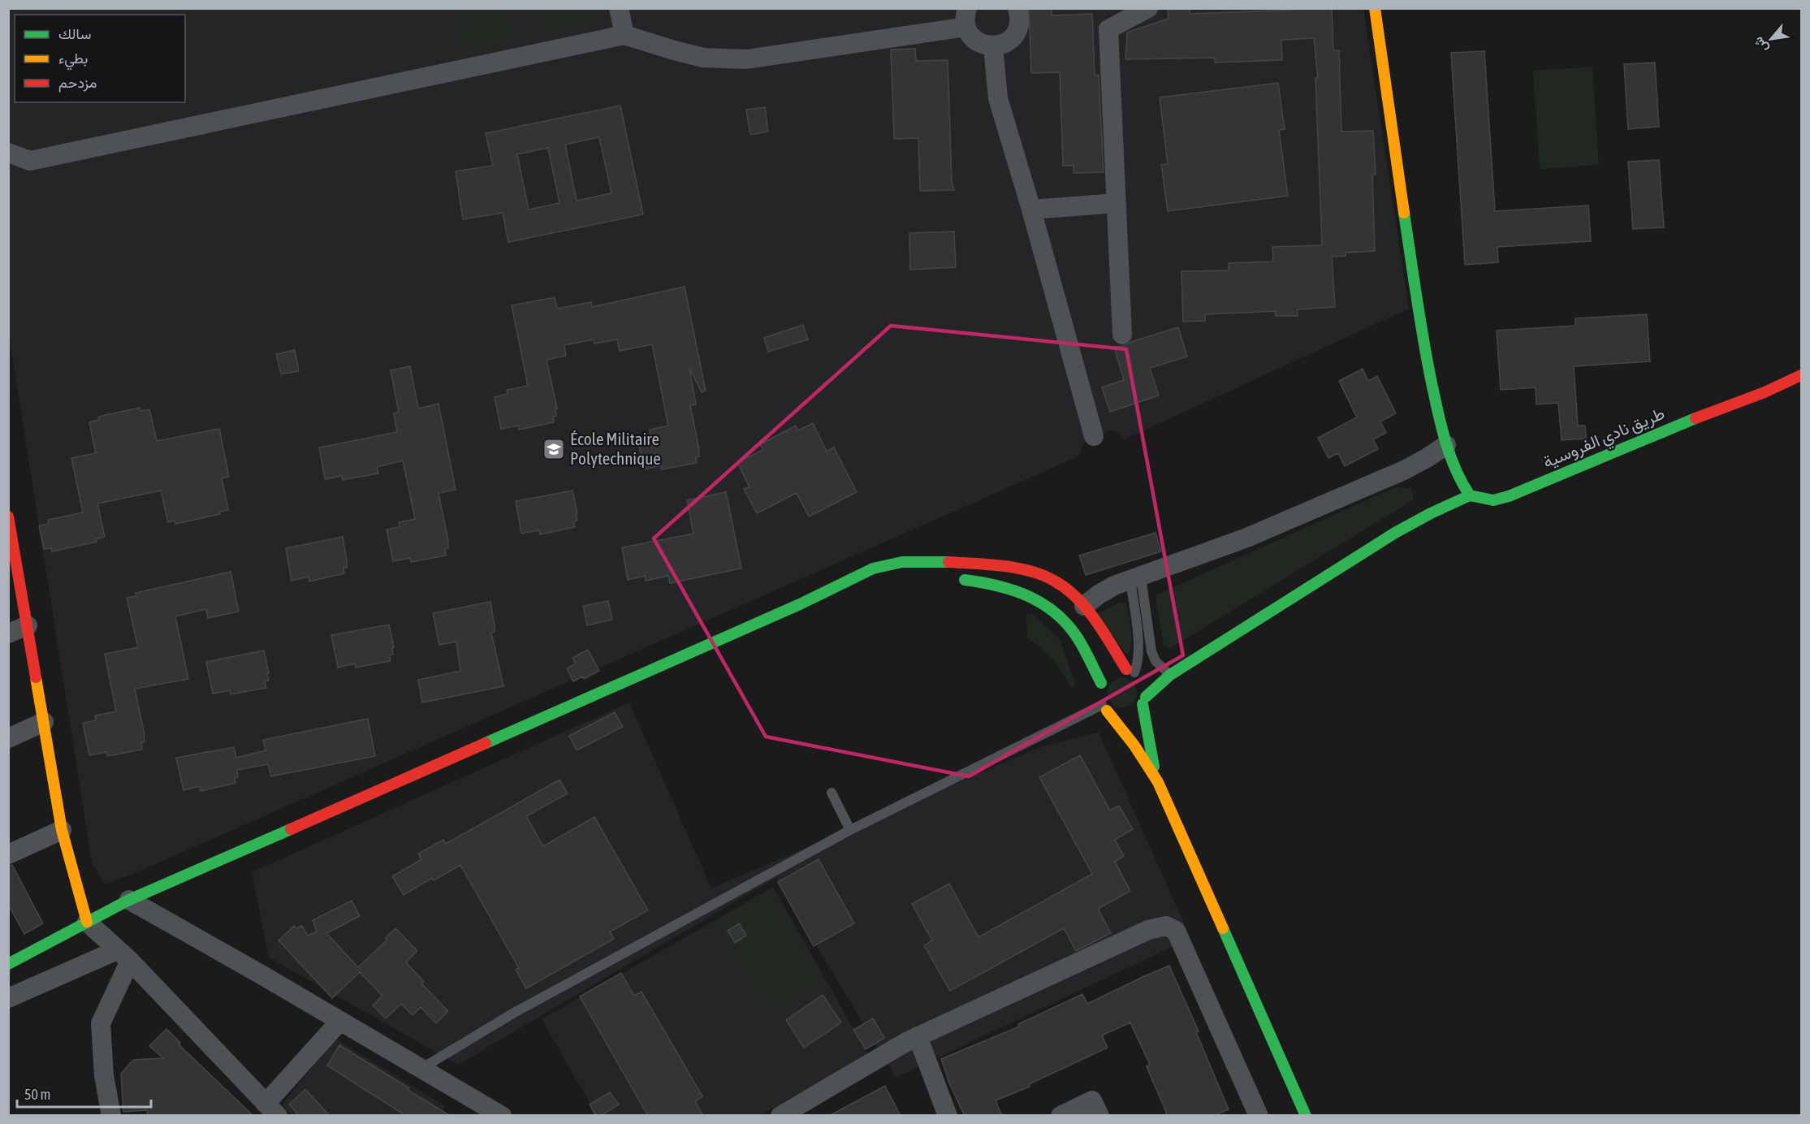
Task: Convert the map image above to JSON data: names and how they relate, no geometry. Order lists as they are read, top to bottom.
{
  "streets": {
    "main road": ["طريق نادي الفروسية"]
  },
  "places": {
    "school or university": ["École Militaire Polytechnique"]
  },
  "legend": ["سالك", "بطيء", "مزدحم"],
  "scale_bar": "50 m",
  "north": "bottom left"
}
